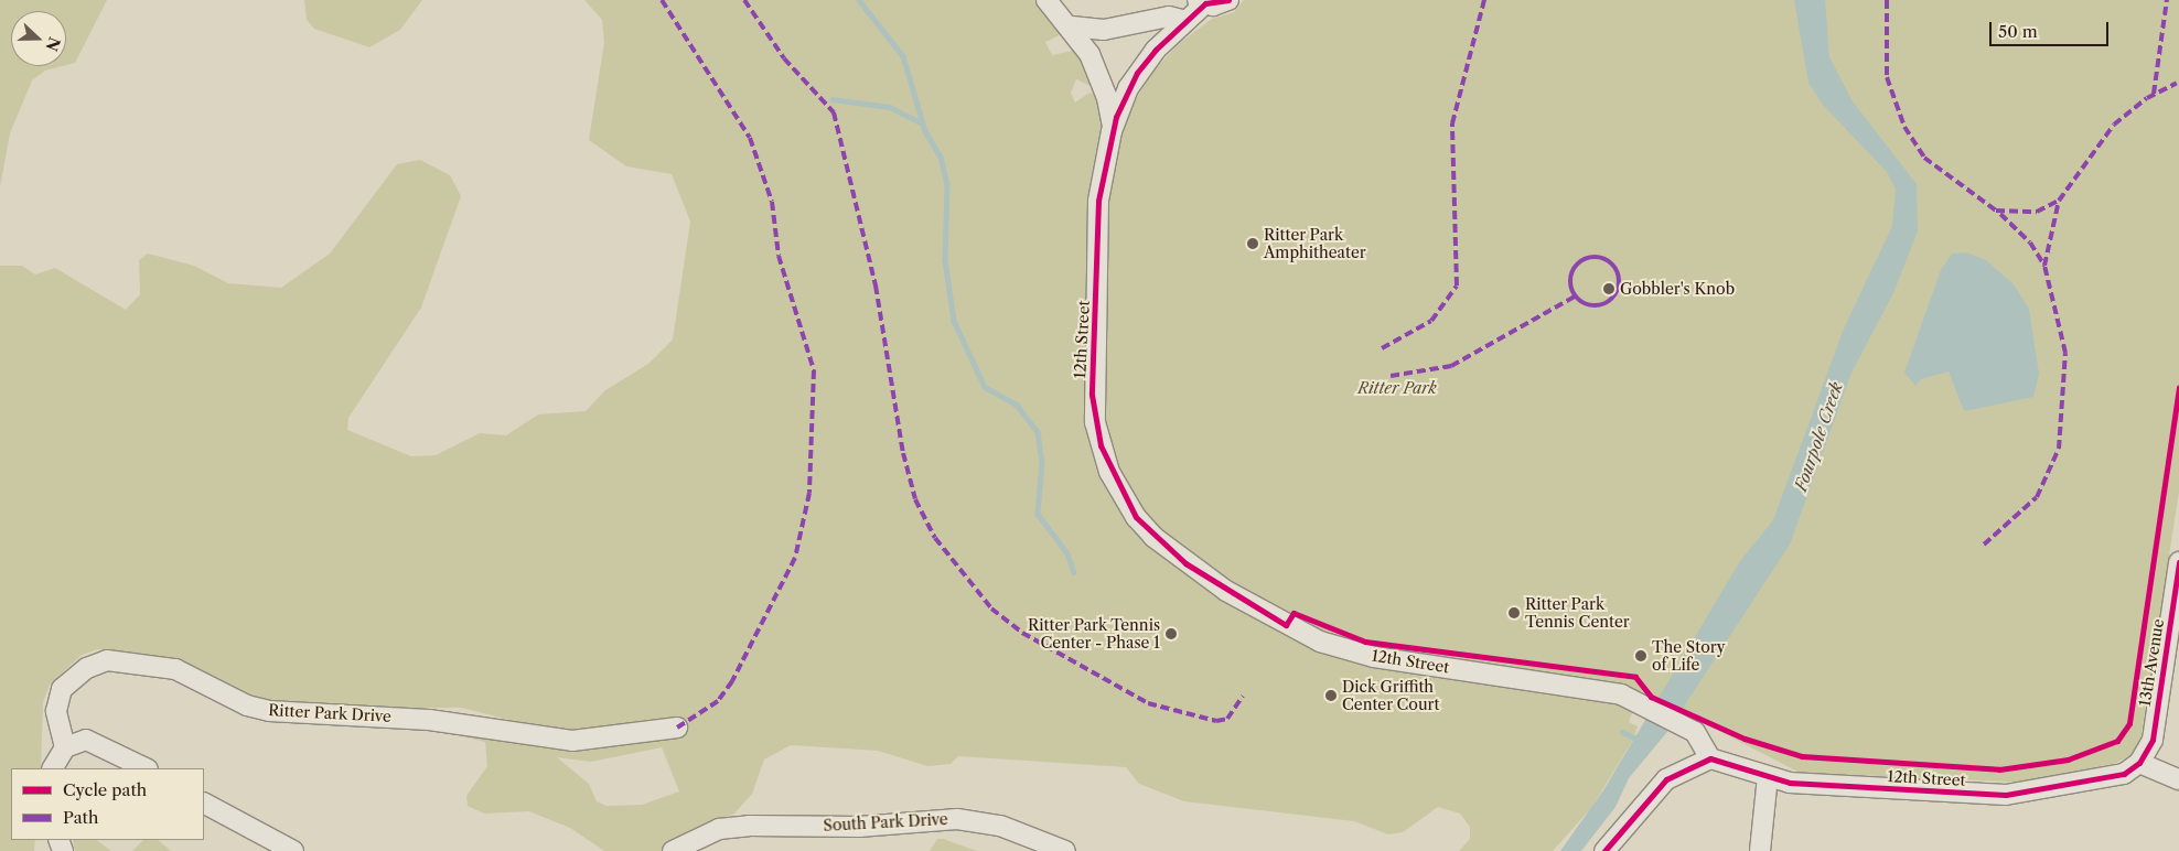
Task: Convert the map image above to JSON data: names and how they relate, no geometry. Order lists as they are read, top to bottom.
{
  "streets": {
    "street": [
      "12th Street",
      "13th Avenue",
      "Ritter Park Drive",
      "South Park Drive"
    ]
  },
  "crossings": [
    ["12th Street", "13th Avenue"]
  ],
  "water": ["Fourpole Creek"],
  "parks": ["Ritter Park"],
  "places": [
    "Ritter Park Amphitheater",
    "Gobbler's Knob",
    "Ritter Park Tennis Center",
    "Ritter Park Tennis Center - Phase 1",
    "The Story of Life",
    "Dick Griffith Center Court"
  ],
  "legend": ["Cycle path", "Path"],
  "scale_bar": "50 m",
  "north": "right"
}
